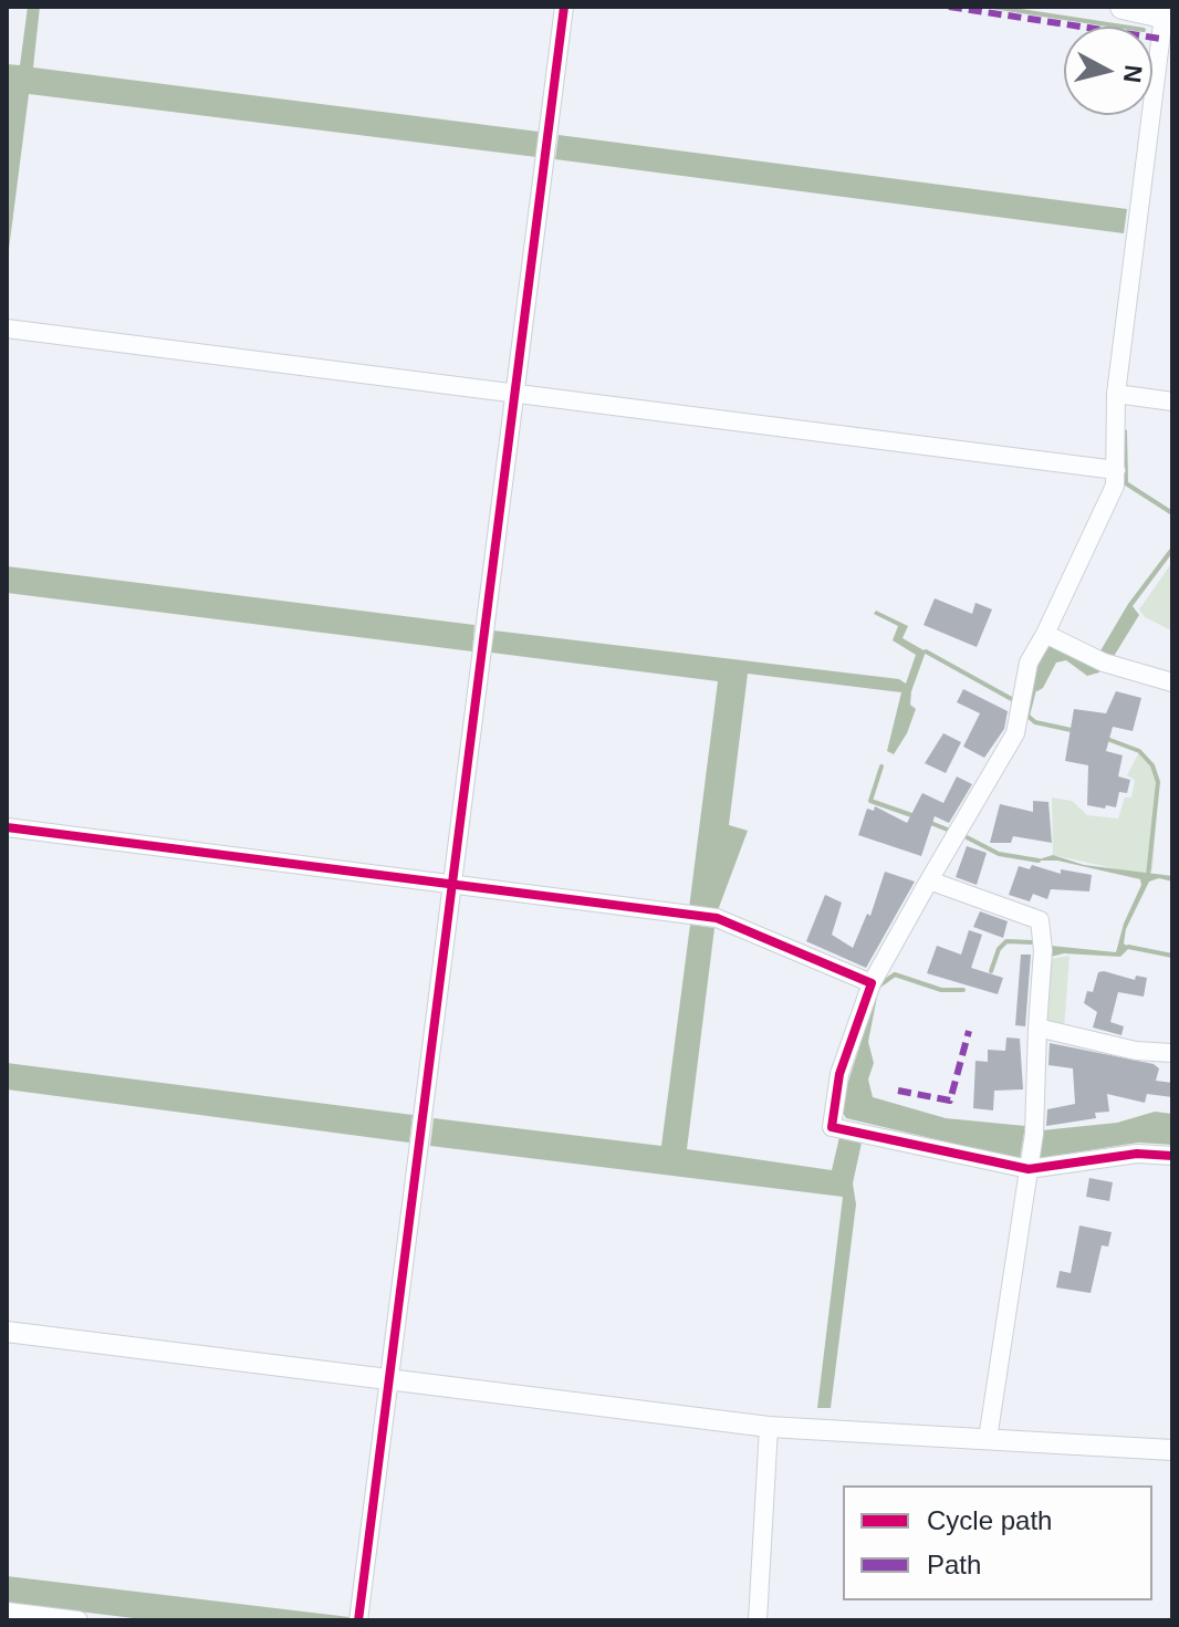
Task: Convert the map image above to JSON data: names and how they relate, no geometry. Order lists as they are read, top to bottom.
{
  "legend": ["Cycle path", "Path"],
  "north": "right"
}
